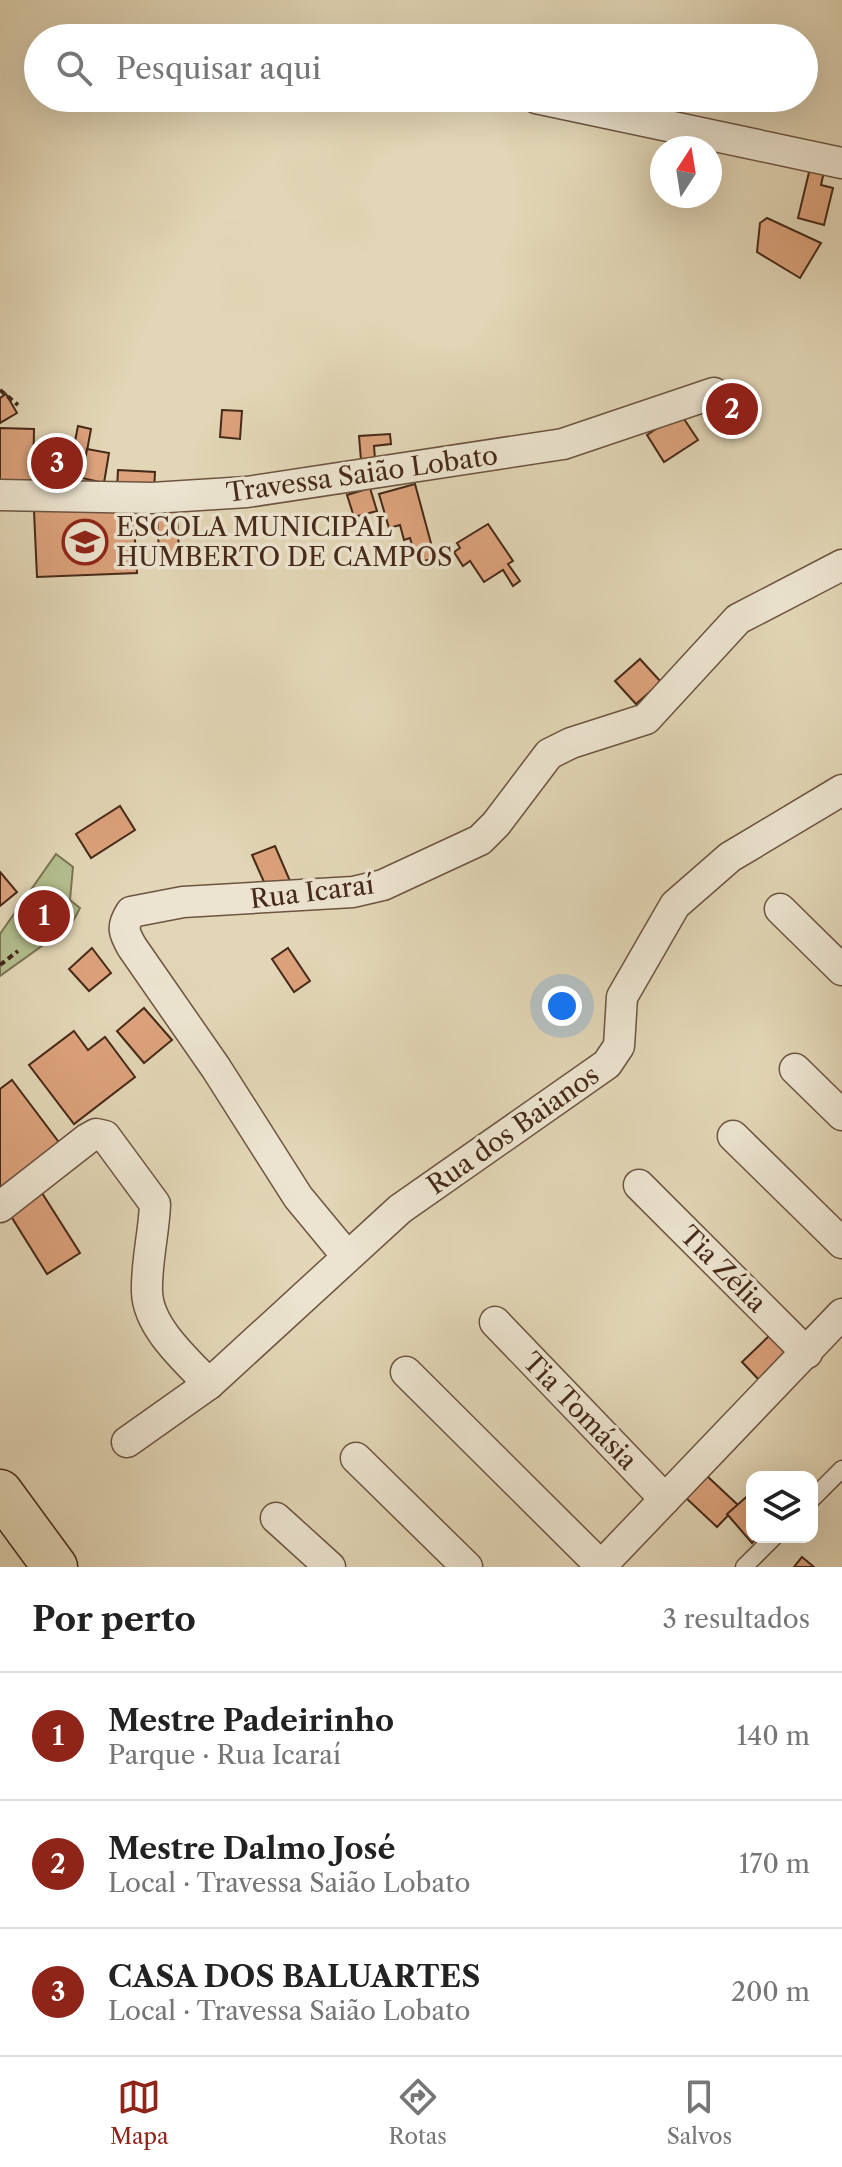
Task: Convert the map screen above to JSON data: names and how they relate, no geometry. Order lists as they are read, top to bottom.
{
  "streets": {
    "street": [
      "Travessa Saião Lobato",
      "Rua Icaraí",
      "Rua dos Baianos",
      "Tia Zélia",
      "Tia Tomásia"
    ]
  },
  "crossings": [
    ["Rua Icaraí", "Rua dos Baianos"]
  ],
  "places": {
    "school or university": ["ESCOLA MUNICIPAL HUMBERTO DE CAMPOS"]
  },
  "north": "top",
  "page": {
    "search": "Pesquisar aqui",
    "pins": ["2", "3", "1"],
    "heading": ["Por perto", "3 resultados"],
    "list": [
      {
        "mark": "1",
        "name": "Mestre Padeirinho",
        "note": "Parque · Rua Icaraí",
        "value": "140 m"
      },
      {
        "mark": "2",
        "name": "Mestre Dalmo José",
        "note": "Local · Travessa Saião Lobato",
        "value": "170 m"
      },
      {
        "mark": "3",
        "name": "CASA DOS BALUARTES",
        "note": "Local · Travessa Saião Lobato",
        "value": "200 m"
      }
    ],
    "nav": ["Mapa", "Rotas", "Salvos"]
  }
}
